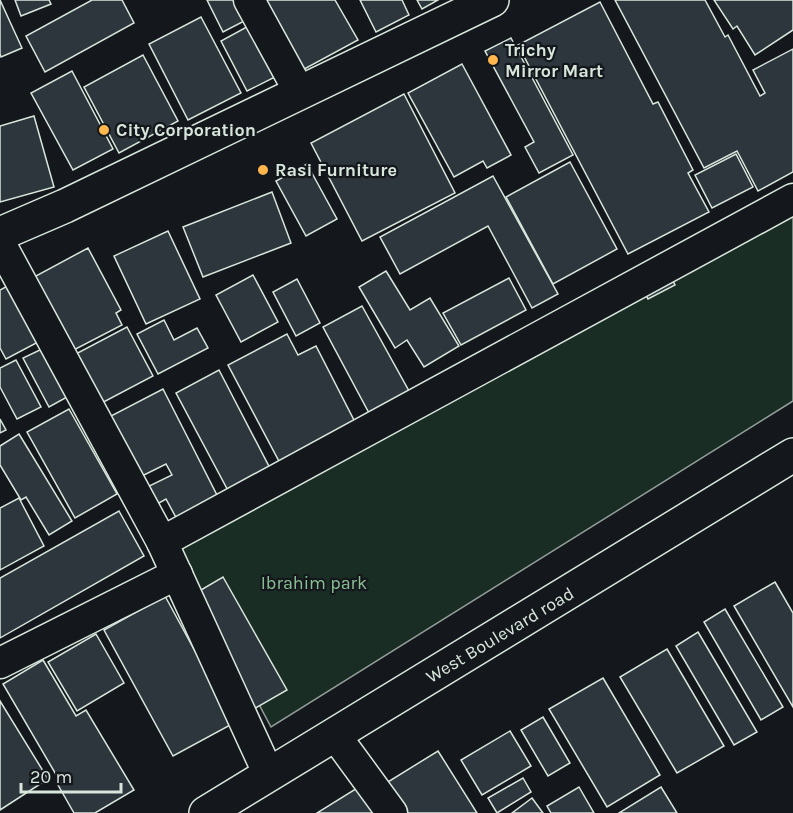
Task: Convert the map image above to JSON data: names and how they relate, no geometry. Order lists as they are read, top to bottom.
{
  "streets": {
    "main road": ["West Boulevard road"]
  },
  "parks": ["Ibrahim park"],
  "places": ["Trichy Mirror Mart", "City Corporation", "Rasi Furniture"],
  "scale_bar": "20 m"
}
